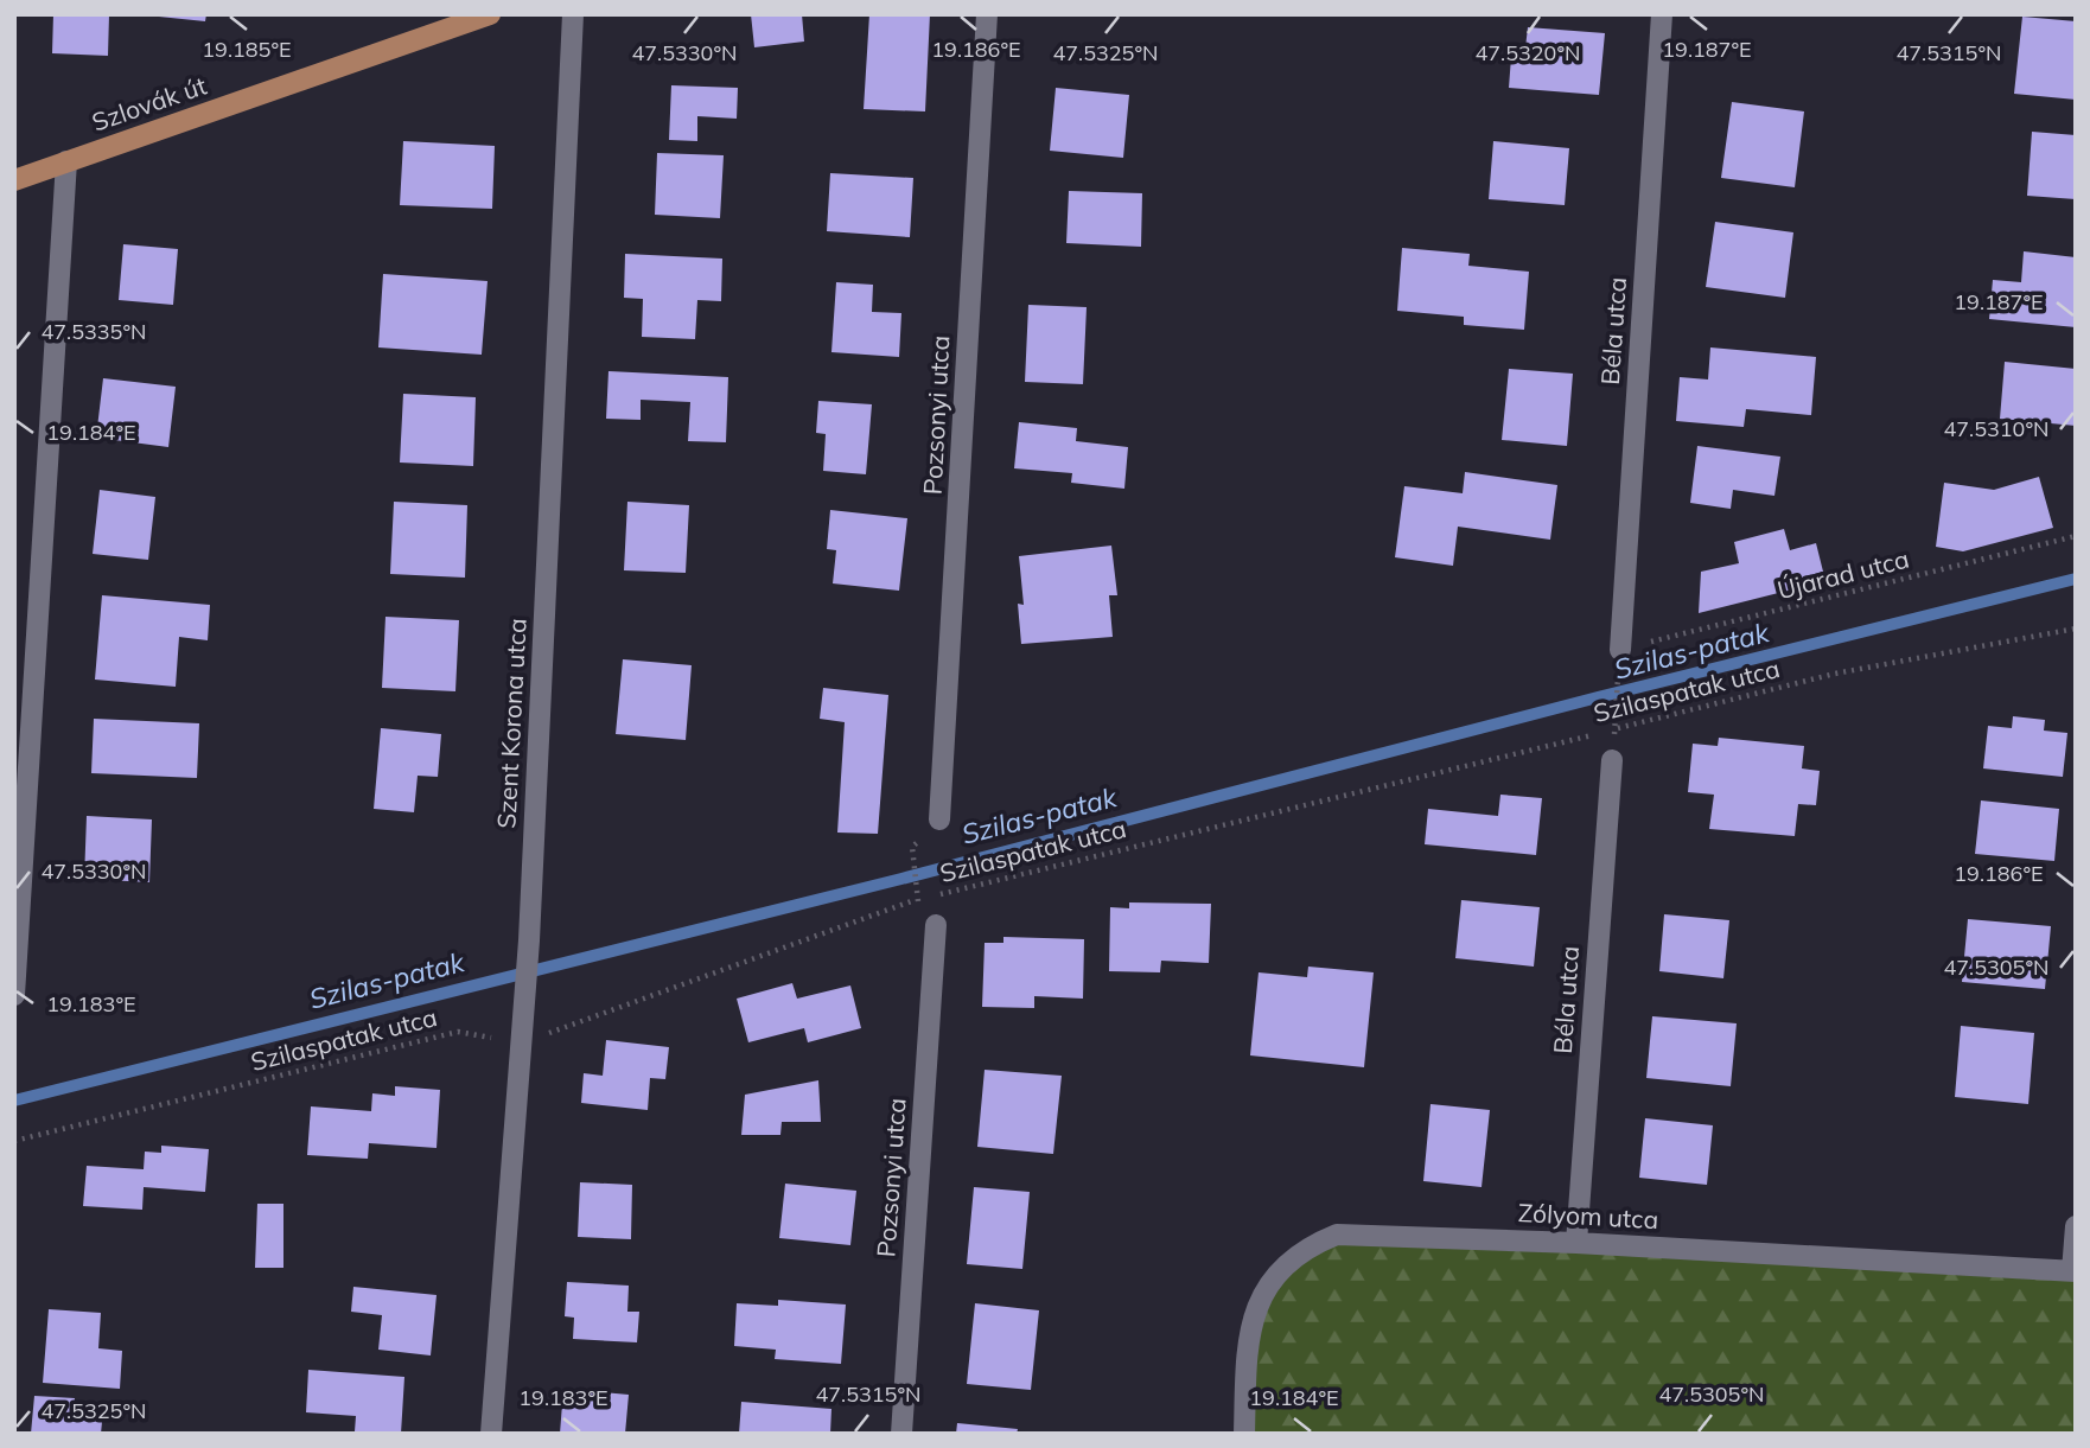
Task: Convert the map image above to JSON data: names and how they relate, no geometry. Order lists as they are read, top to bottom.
{
  "streets": {
    "main road": ["Szlovák út"],
    "street": [
      "Béla utca",
      "Pozsonyi utca",
      "Szent Korona utca",
      "Zólyom utca"
    ],
    "path": ["Újarad utca", "Szilaspatak utca"]
  },
  "crossings": [
    ["Béla utca", "Újarad utca"],
    ["Béla utca", "Zólyom utca"],
    ["Szilaspatak utca", "Szent Korona utca"]
  ],
  "water": ["Szilas-patak"],
  "coordinates": [
    "19.185°E",
    "19.186°E",
    "19.187°E",
    "47.5330°N",
    "47.5325°N",
    "47.5320°N",
    "47.5315°N",
    "47.5335°N",
    "47.5310°N",
    "19.184°E",
    "47.5305°N",
    "19.183°E"
  ]
}
